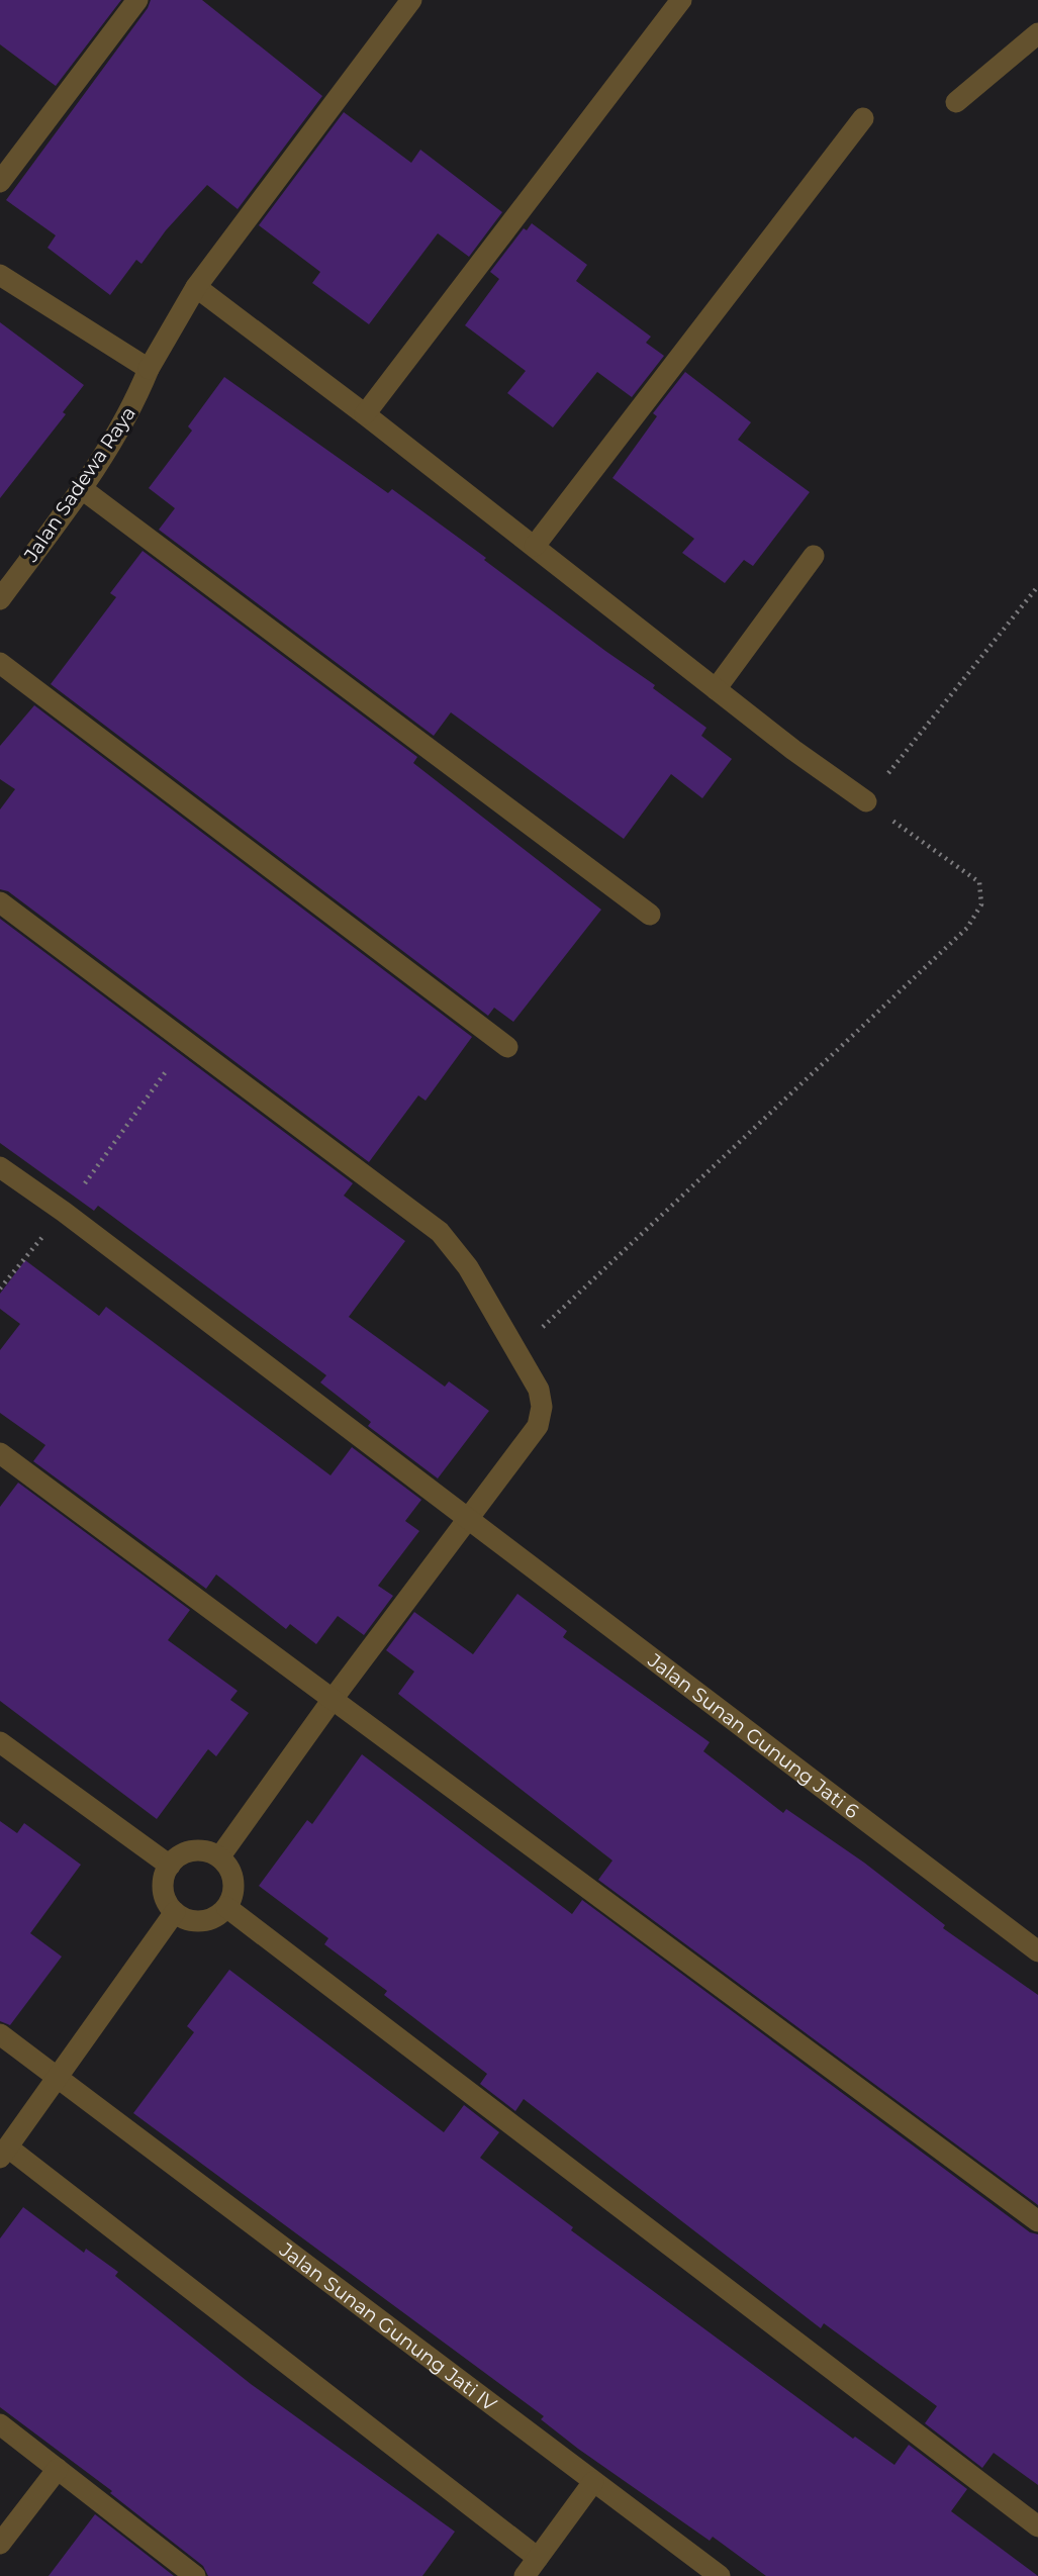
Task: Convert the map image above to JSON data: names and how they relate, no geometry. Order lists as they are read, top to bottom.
{
  "streets": {
    "street": ["Jalan Sadewa Raya", "Jalan Sunan Gunung Jati 6", "Jalan Sunan Gunung Jati IV"]
  }
}
